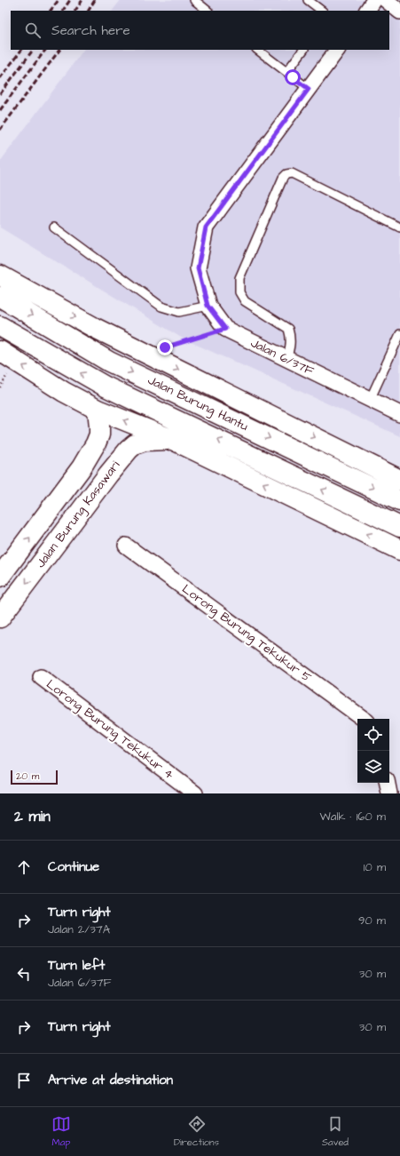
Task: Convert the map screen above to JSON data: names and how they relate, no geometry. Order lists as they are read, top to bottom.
{
  "streets": {
    "main road": ["Jalan Burung Hantu", "Jalan Burung Kasawari"],
    "street": ["Jalan 6/37F", "Lorong Burung Tekukur 5", "Lorong Burung Tekukur 4"]
  },
  "scale_bar": "20 m",
  "page": {
    "search": "Search here",
    "scale": "20 m",
    "heading": ["2 min", "Walk · 160 m"],
    "list": [
      ["Continue", "10 m"],
      ["Turn right", "Jalan 2/37A", "90 m"],
      ["Turn left", "Jalan 6/37F", "30 m"],
      ["Turn right", "30 m"],
      "Arrive at destination"
    ],
    "nav": ["Map", "Directions", "Saved"]
  }
}
